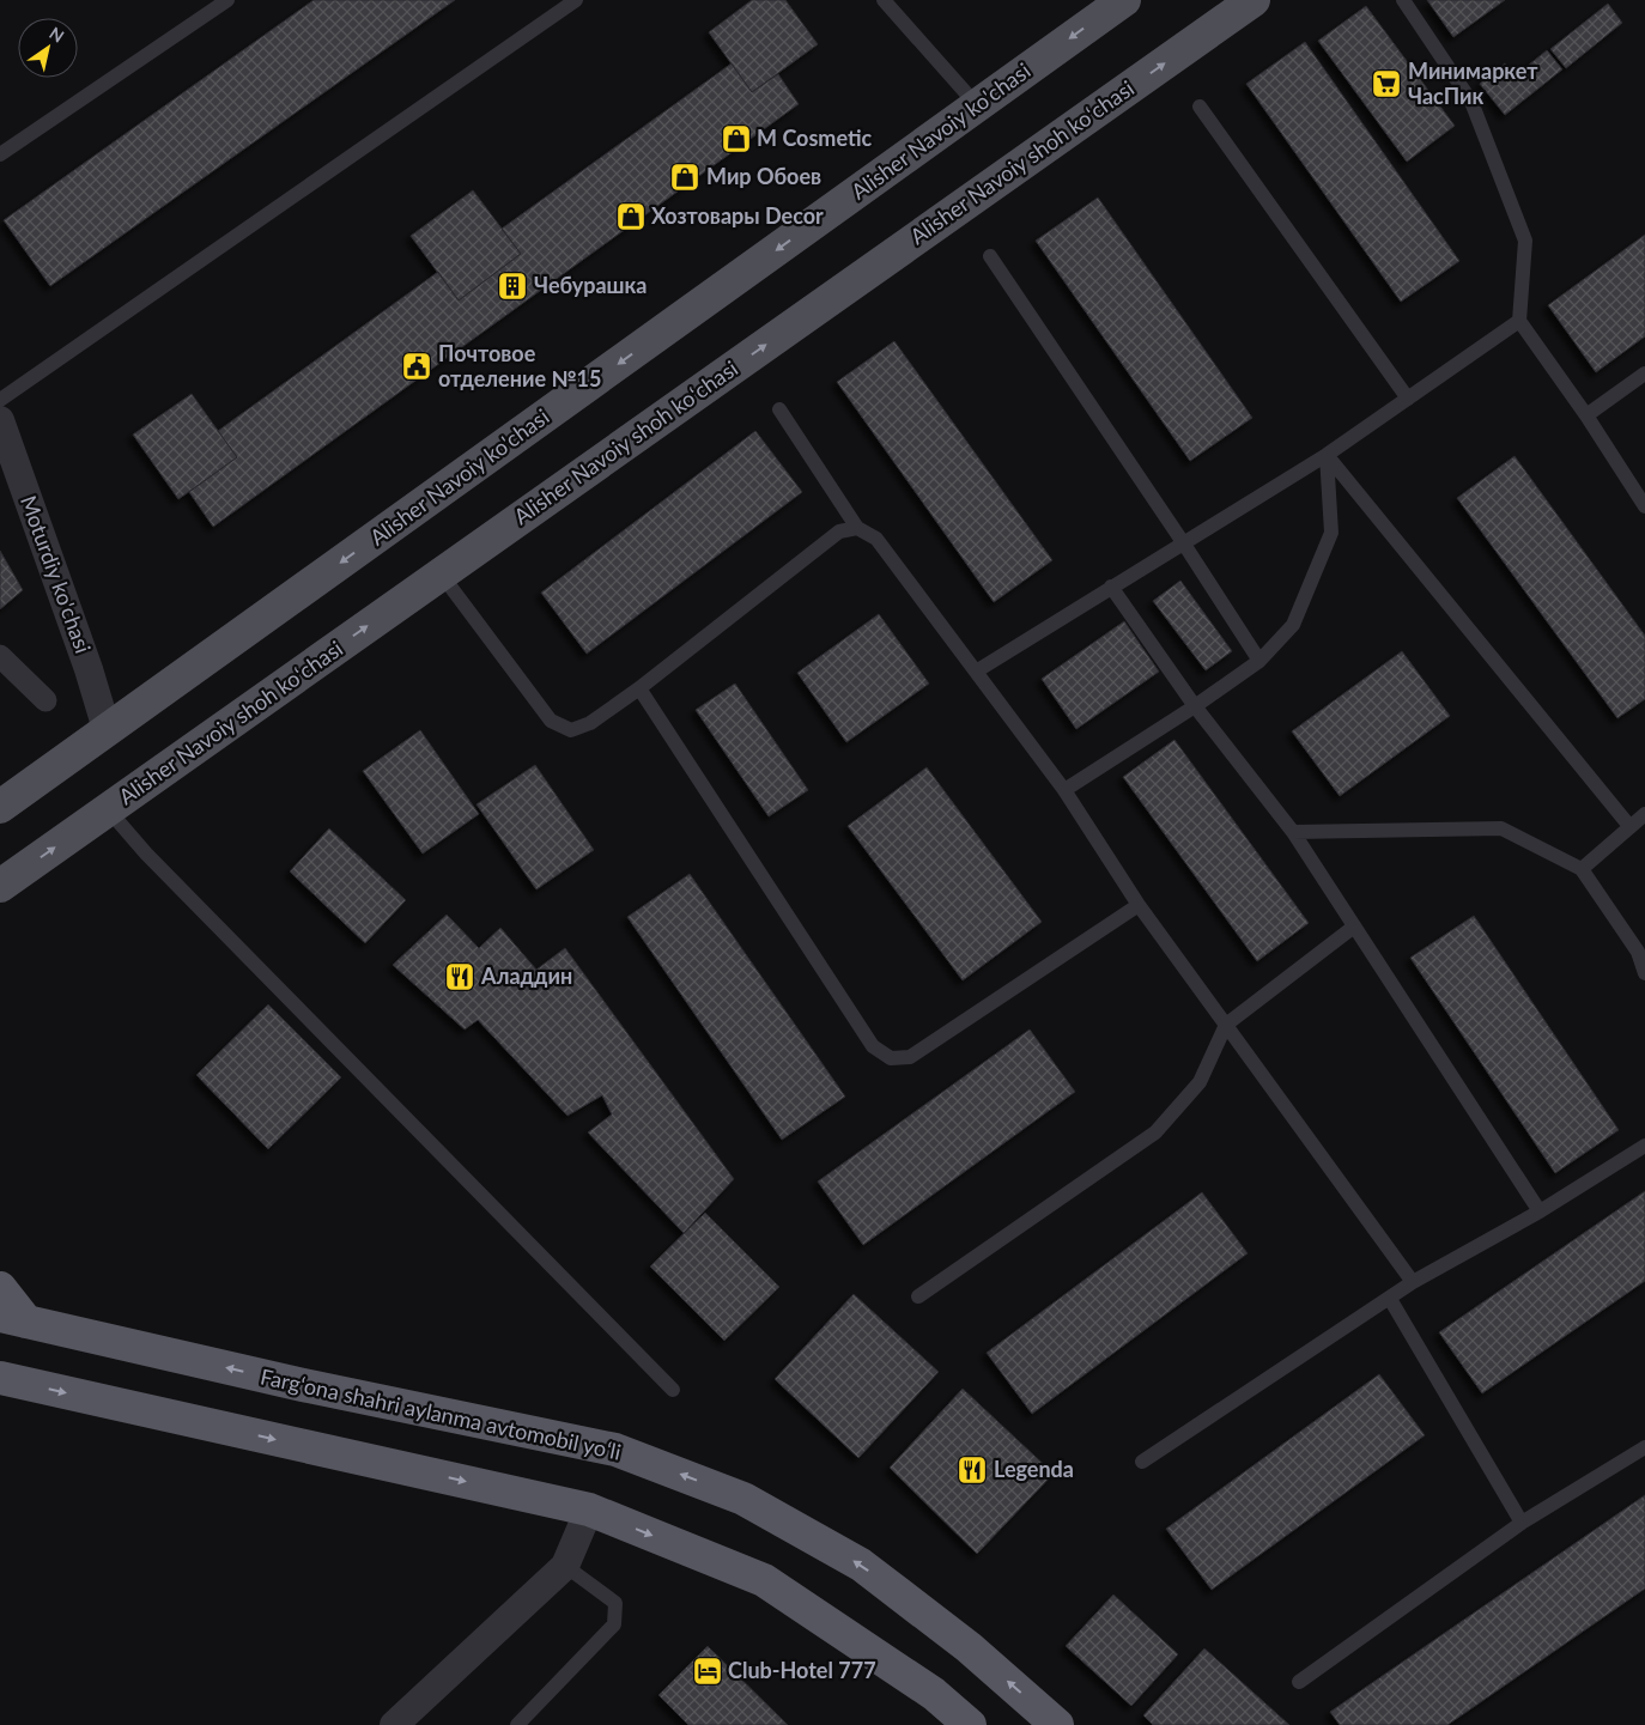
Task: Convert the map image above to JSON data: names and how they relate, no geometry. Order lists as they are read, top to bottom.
{
  "streets": {
    "highway": ["Fargʻona shahri aylanma avtomobil yoʻli"],
    "main road": ["Alisher Navoiy ko'chasi", "Alisher Navoiy shoh koʻchasi"],
    "street": ["Moturdiy ko'chasi"]
  },
  "crossings": [
    ["Alisher Navoiy ko'chasi", "Moturdiy ko'chasi"]
  ],
  "one_way": ["Alisher Navoiy ko'chasi", "Alisher Navoiy shoh koʻchasi"],
  "places": {
    "supermarket": ["Минимаркет ЧасПик"],
    "shop": ["M Cosmetic", "Мир Обоев", "Хозтовары Decor"],
    "building": ["Чебурашка"],
    "public building": ["Почтовое отделение №15"],
    "restaurant": ["Аладдин", "Legenda"],
    "hotel": ["Club-Hotel 777"]
  },
  "north": "top right"
}
